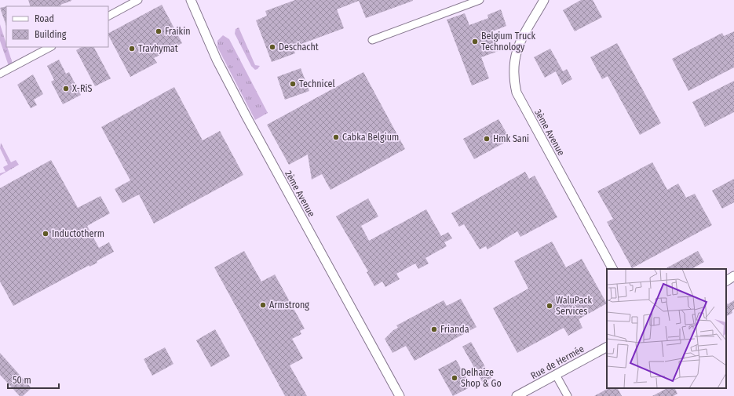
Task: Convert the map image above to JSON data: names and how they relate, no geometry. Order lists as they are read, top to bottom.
{
  "streets": {
    "street": ["3ème Avenue", "2ème Avenue", "Rue de Hermée"]
  },
  "places": [
    "Fraikin",
    "Belgium Truck Technology",
    "Deschacht",
    "Travhymat",
    "Technicel",
    "X-RiS",
    "Cabka Belgium",
    "Hmk Sani",
    "Inductotherm",
    "Armstrong",
    "WaluPack Services",
    "Frianda",
    "Delhaize Shop & Go"
  ],
  "legend": ["Road", "Building"],
  "scale_bar": "50 m"
}
